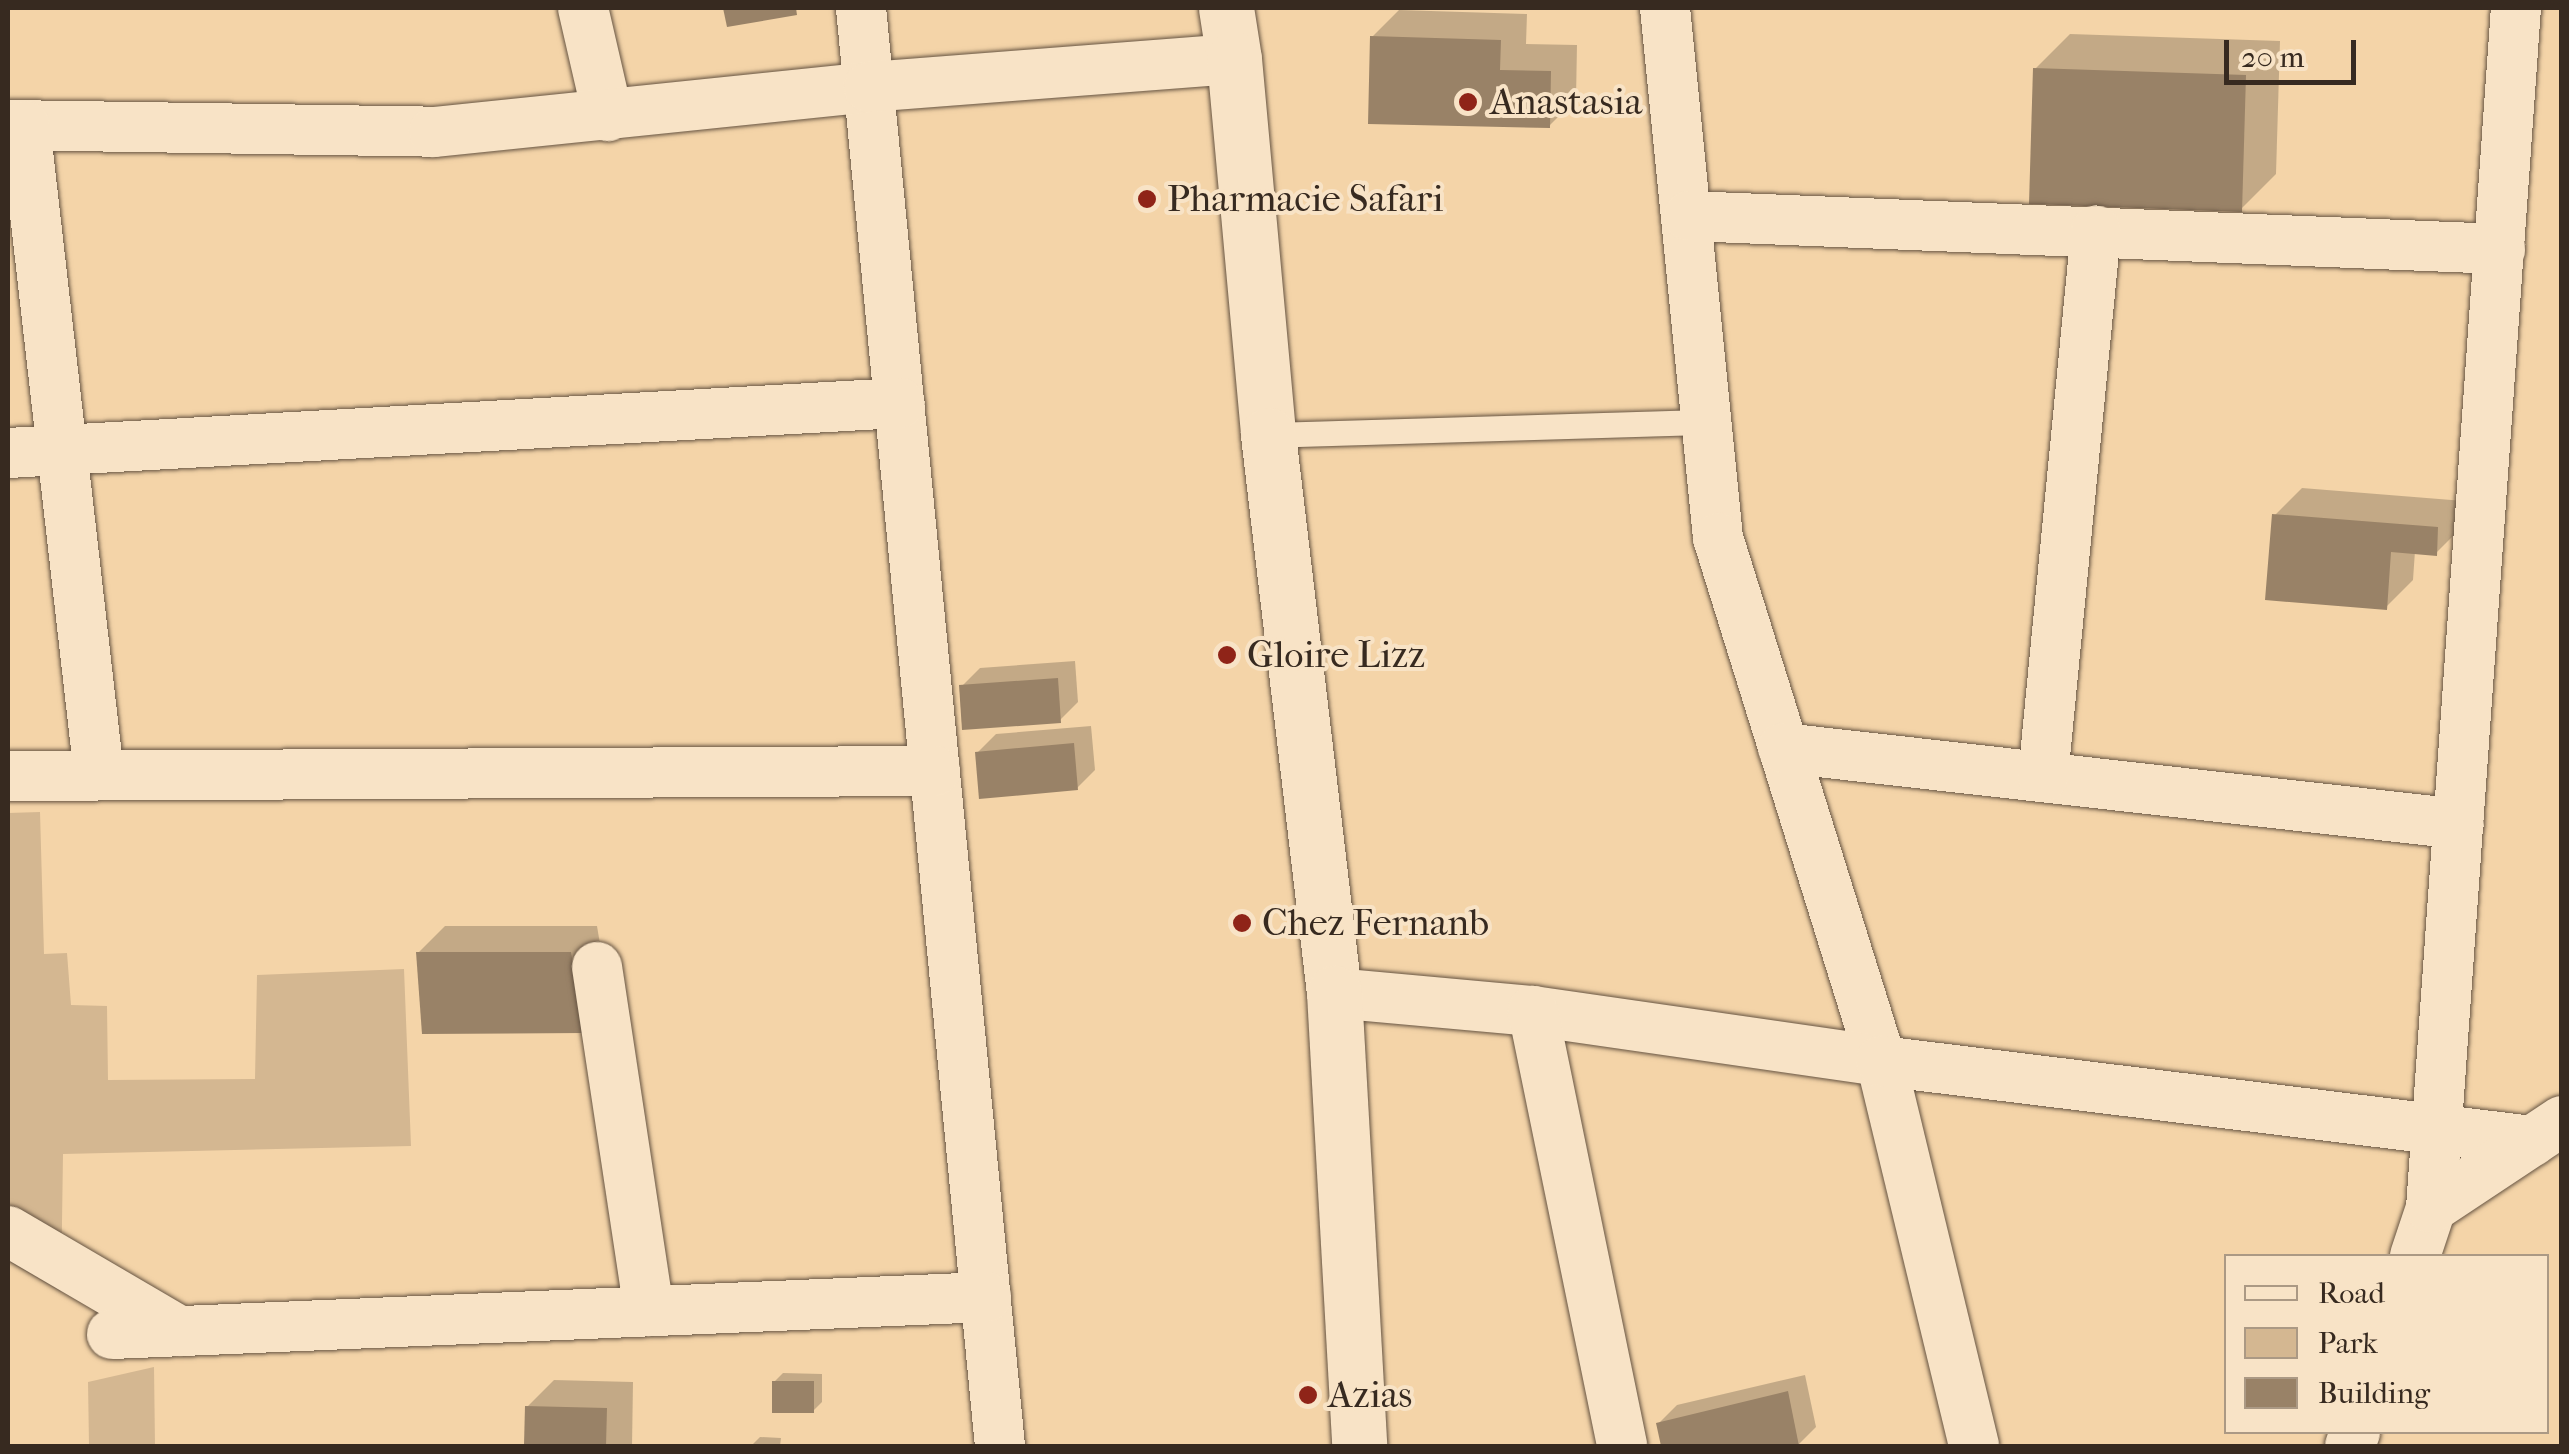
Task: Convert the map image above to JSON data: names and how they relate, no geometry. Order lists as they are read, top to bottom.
{
  "places": [
    "Anastasia",
    "Pharmacie Safari",
    "Gloire Lizz",
    "Chez Fernanb",
    "Azias"
  ],
  "legend": ["Road", "Park", "Building"],
  "scale_bar": "20 m"
}
